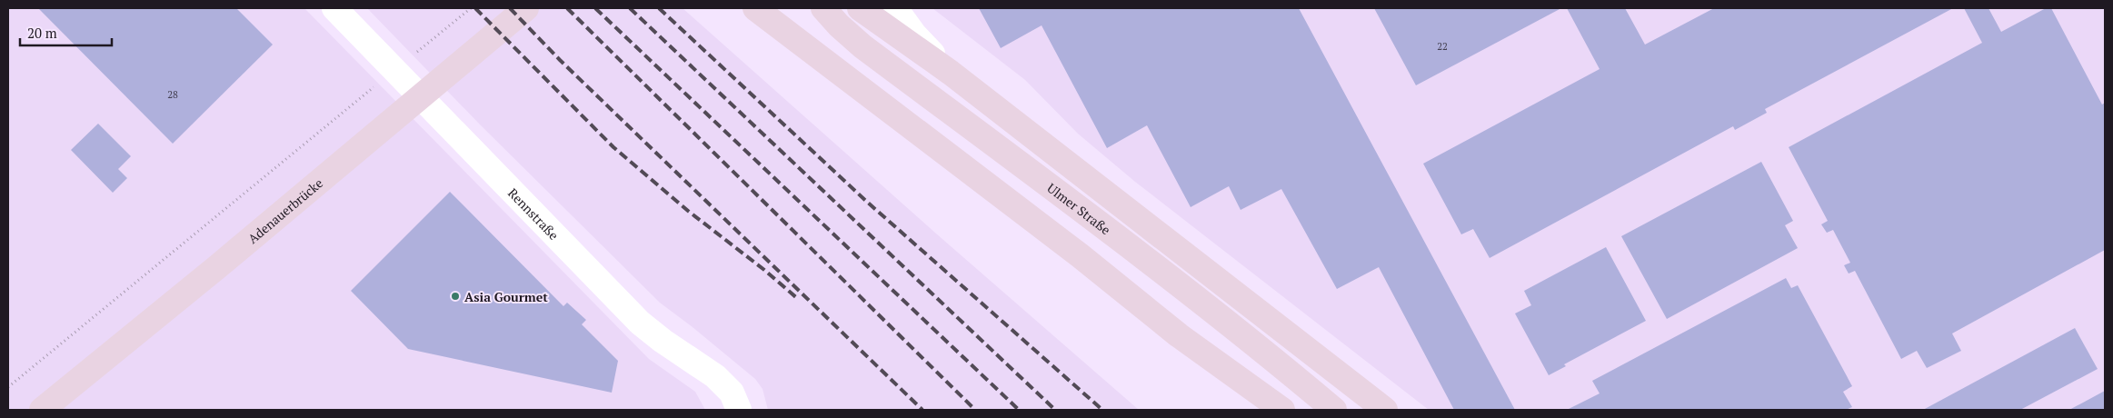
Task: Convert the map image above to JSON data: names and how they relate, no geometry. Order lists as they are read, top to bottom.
{
  "streets": {
    "main road": ["Ulmer Straße", "Adenauerbrücke"],
    "street": ["Rennstraße"]
  },
  "places": ["Asia Gourmet"],
  "house_numbers": ["22", "28"],
  "scale_bar": "20 m"
}
